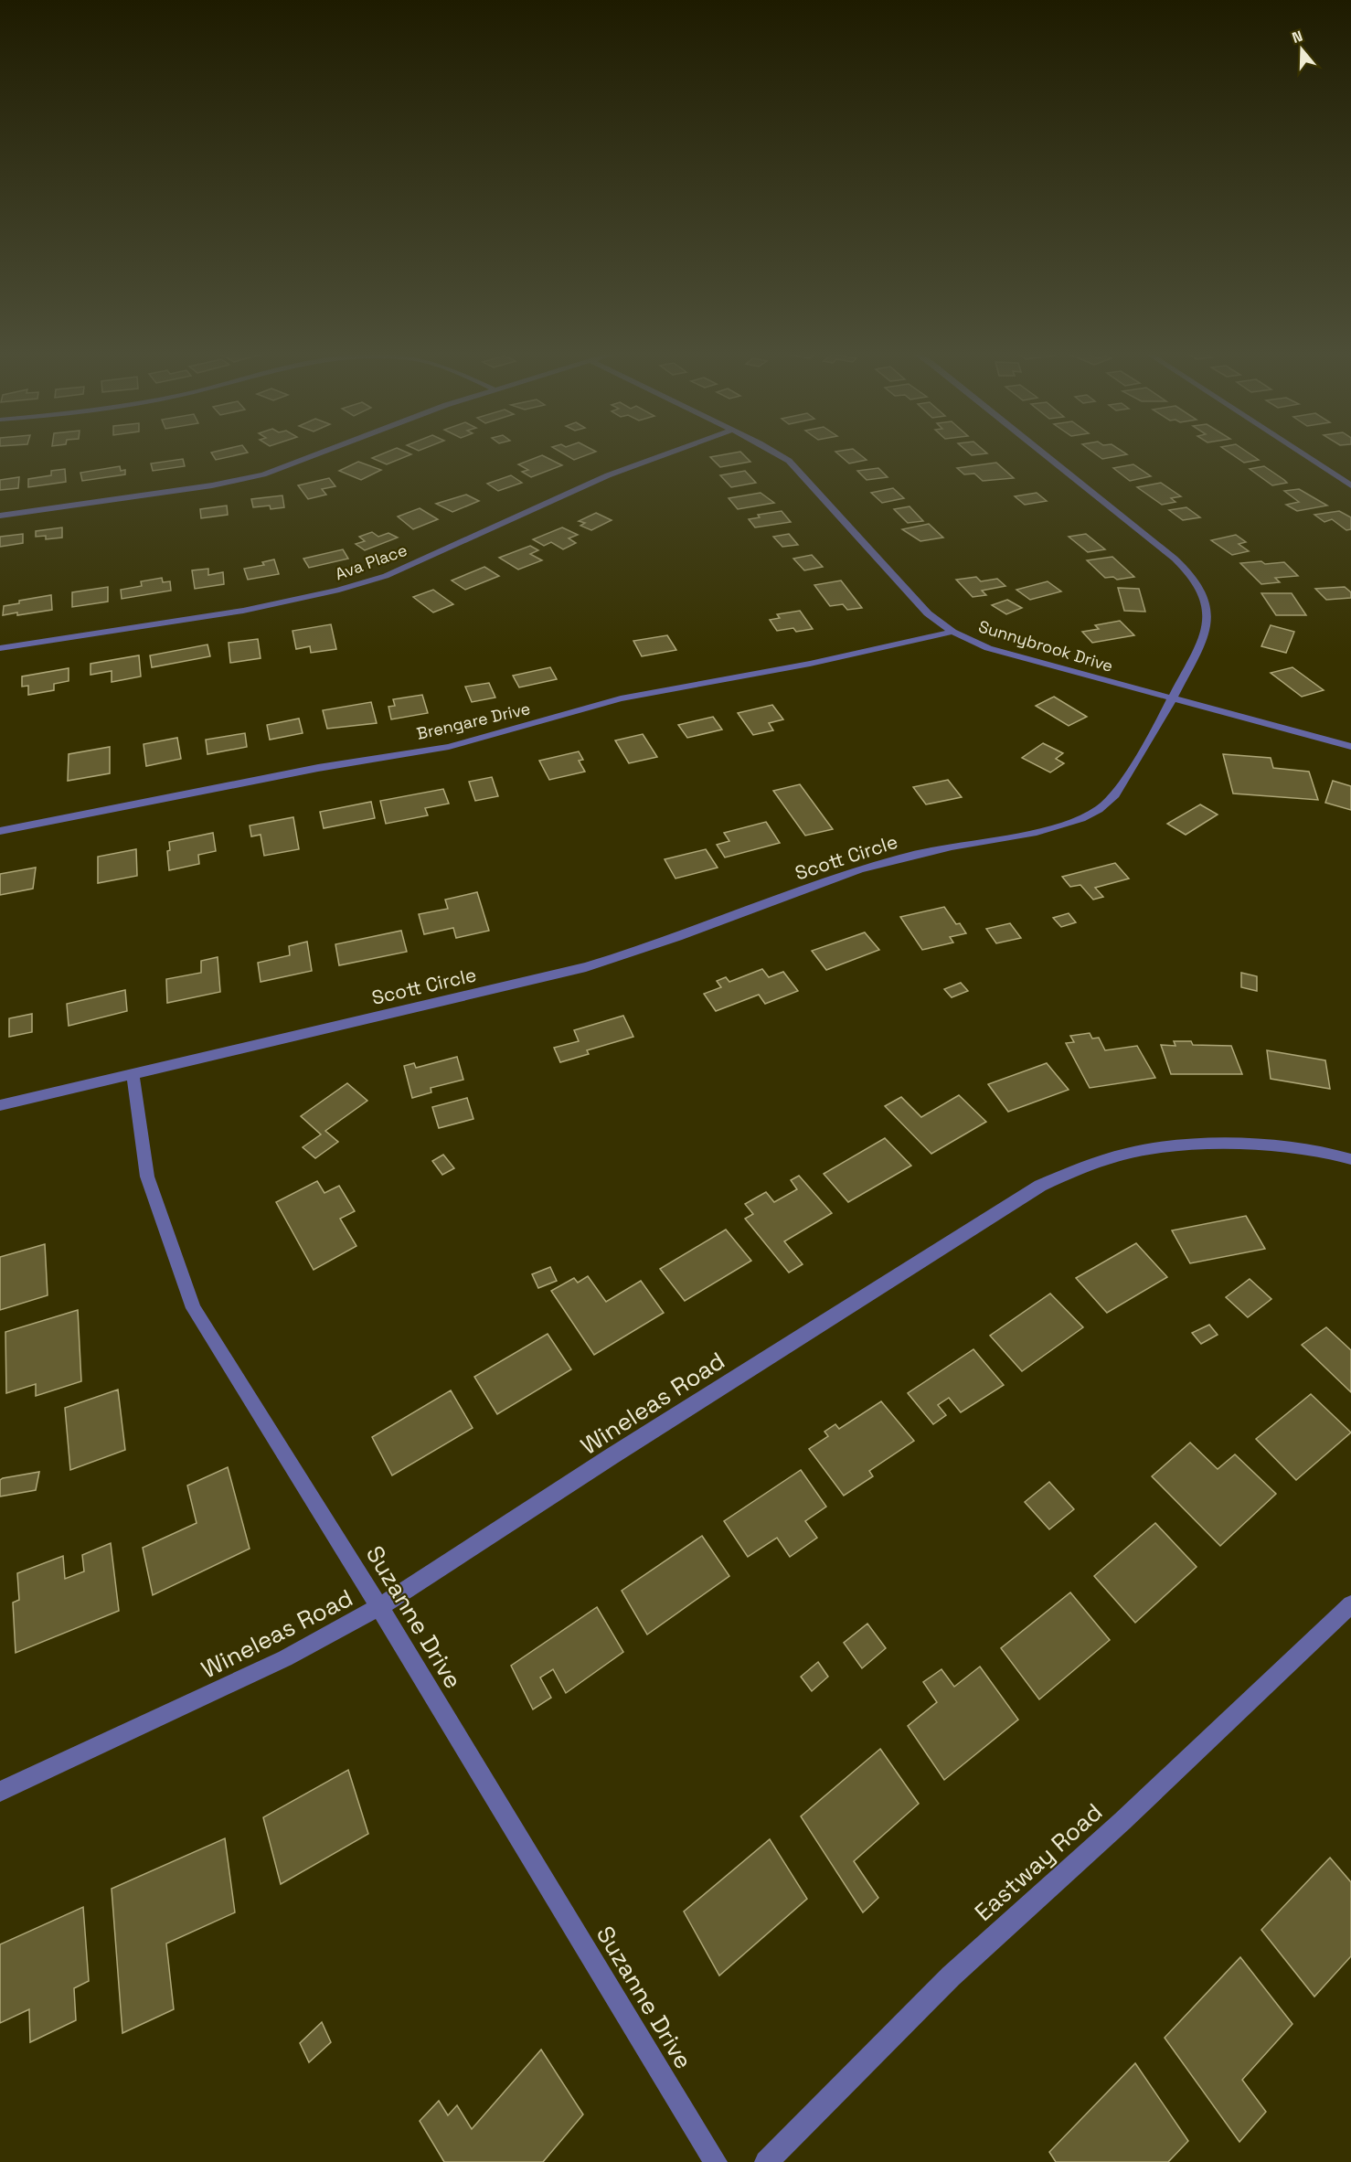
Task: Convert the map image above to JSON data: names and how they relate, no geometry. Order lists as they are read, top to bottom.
{
  "streets": {
    "street": [
      "Ava Place",
      "Sunnybrook Drive",
      "Brengare Drive",
      "Scott Circle",
      "Wineleas Road",
      "Suzanne Drive",
      "Eastway Road"
    ]
  },
  "crossings": [
    ["Sunnybrook Drive", "Brengare Drive"],
    ["Sunnybrook Drive", "Scott Circle"],
    ["Scott Circle", "Suzanne Drive"],
    ["Wineleas Road", "Suzanne Drive"]
  ],
  "north": "top"
}
